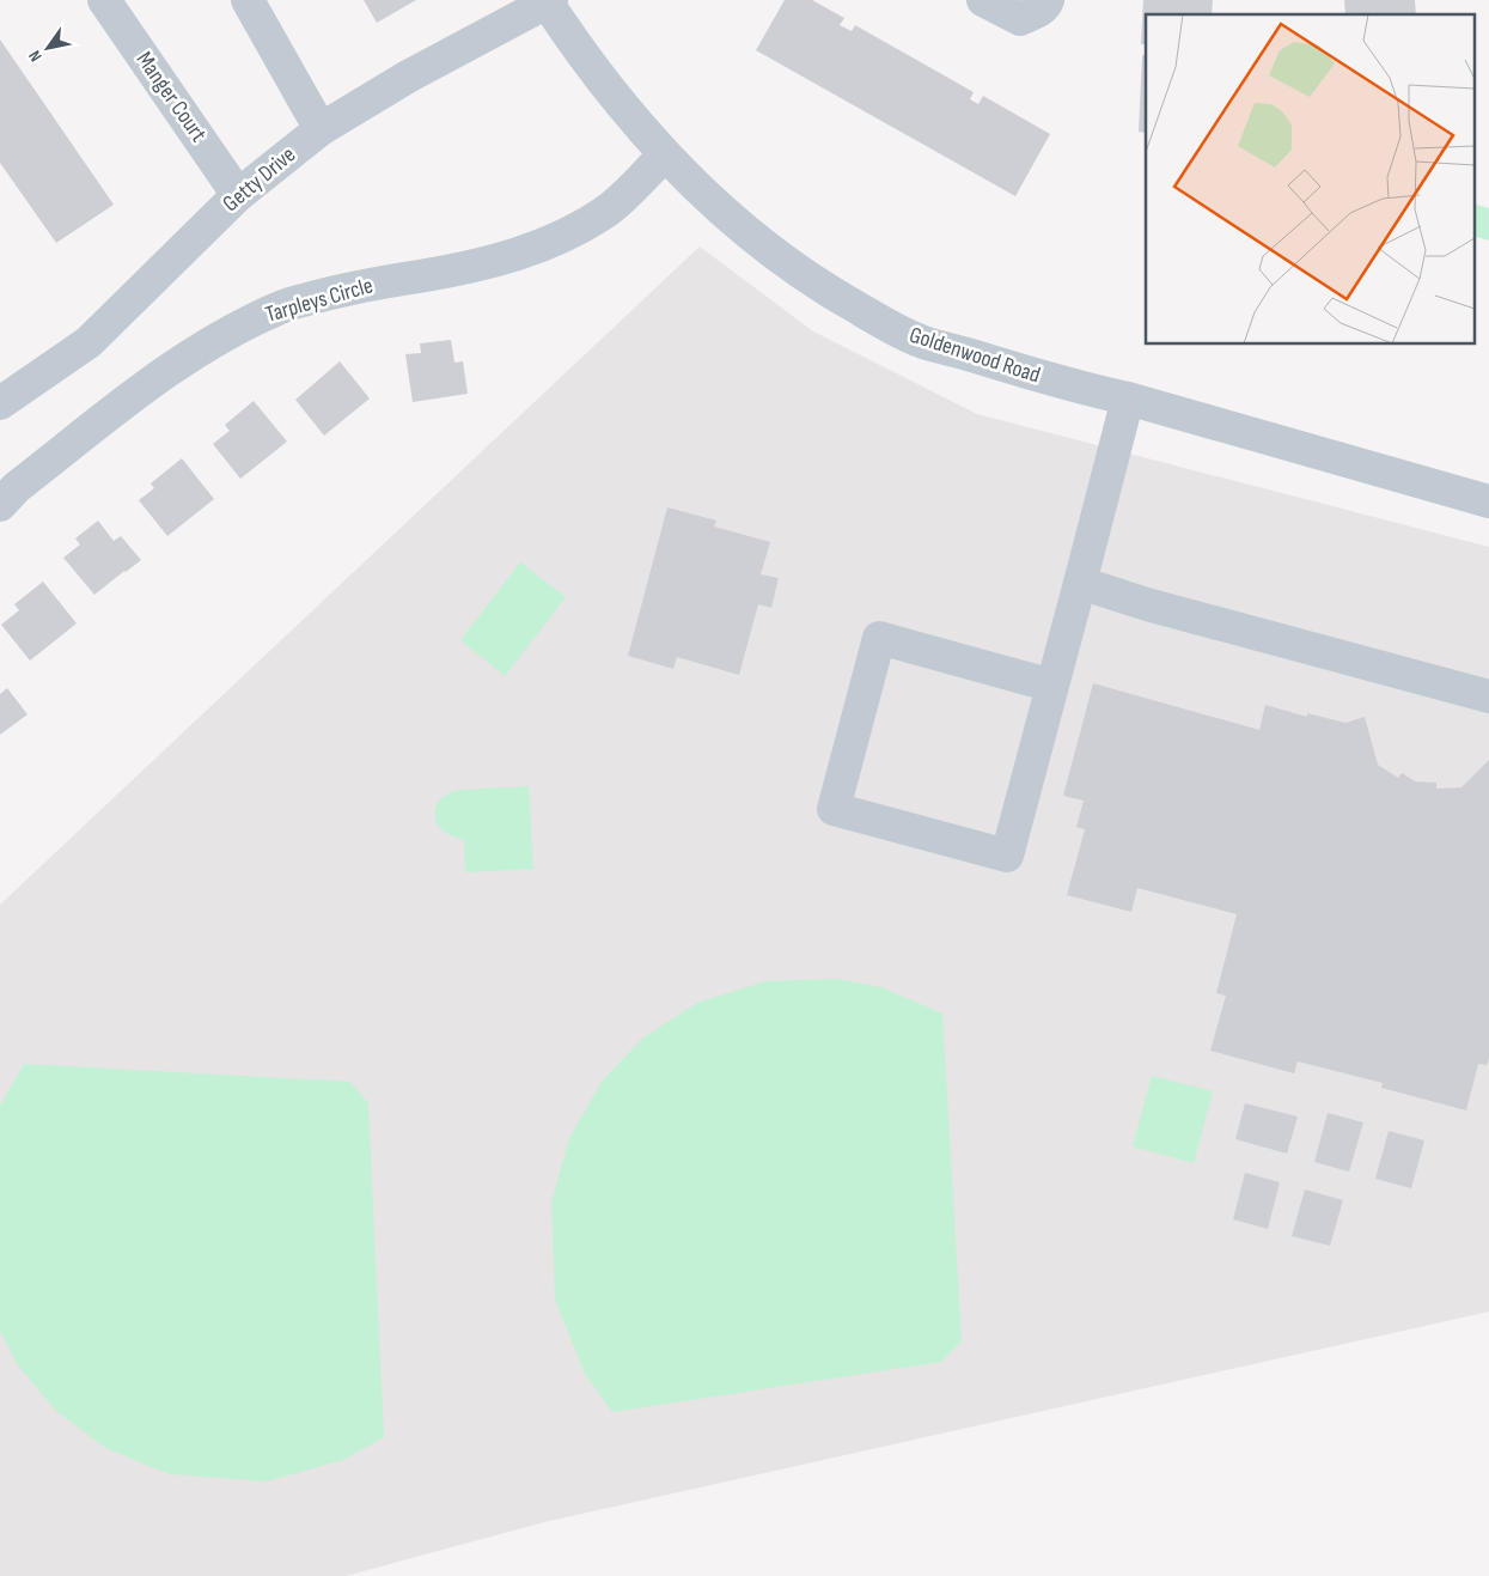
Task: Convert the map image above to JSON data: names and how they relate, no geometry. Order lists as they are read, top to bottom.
{
  "streets": {
    "street": [
      "Manger Court",
      "Getty Drive",
      "Tarpleys Circle",
      "Goldenwood Road"
    ]
  },
  "crossings": [
    ["Manger Court", "Getty Drive"],
    ["Getty Drive", "Goldenwood Road"],
    ["Tarpleys Circle", "Goldenwood Road"]
  ],
  "north": "bottom left"
}
